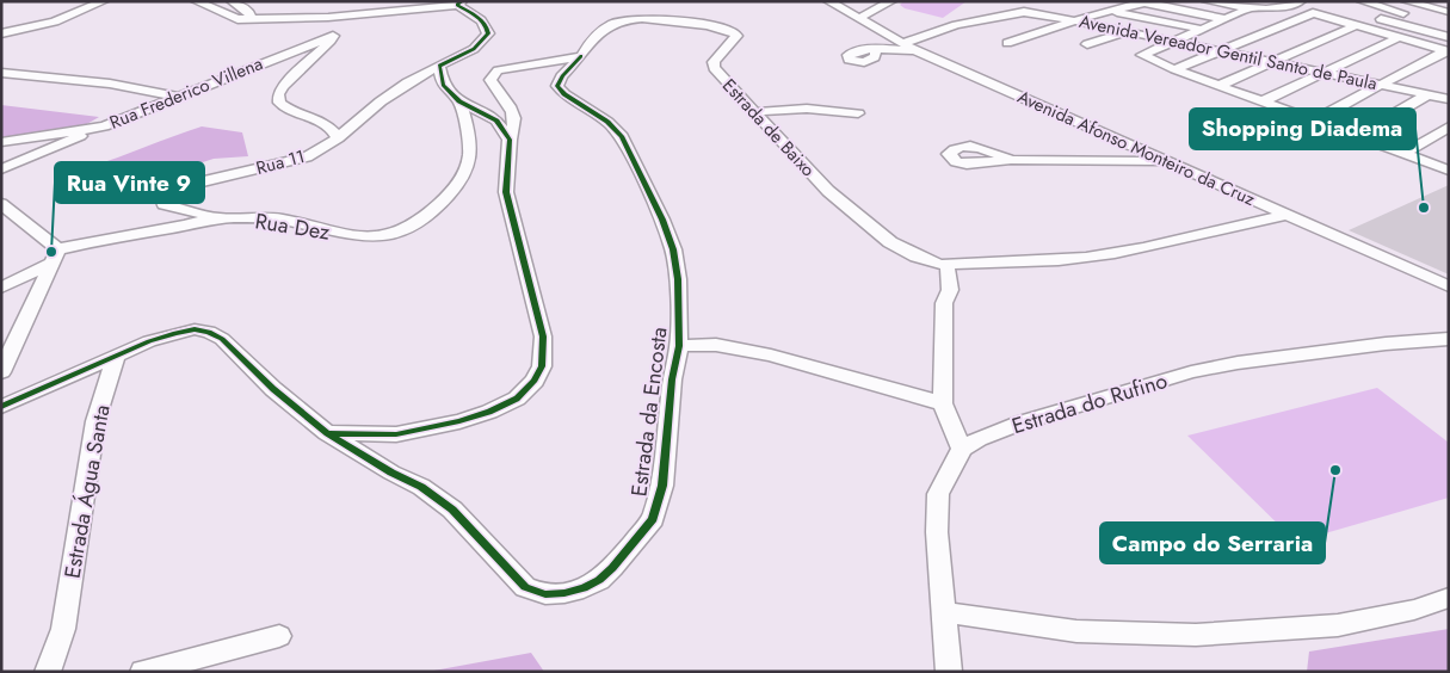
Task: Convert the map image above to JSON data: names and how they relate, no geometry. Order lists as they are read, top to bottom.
{
  "streets": {
    "street": [
      "Avenida Vereador Gentil Santo de Paula",
      "Rua Frederico Villena",
      "Estrada de Baixo",
      "Avenida Afonso Monteiro da Cruz",
      "Rua 11",
      "Rua Dez",
      "Estrada do Rufino",
      "Estrada da Encosta",
      "Estrada Água Santa"
    ]
  },
  "crossings": [
    ["Avenida Vereador Gentil Santo de Paula", "Avenida Afonso Monteiro da Cruz"],
    ["Estrada de Baixo", "Estrada do Rufino"],
    ["Estrada de Baixo", "Estrada da Encosta"],
    ["Rua 11", "Rua Dez"]
  ],
  "places": ["Shopping Diadema", "Rua Vinte 9", "Campo do Serraria"]
}
